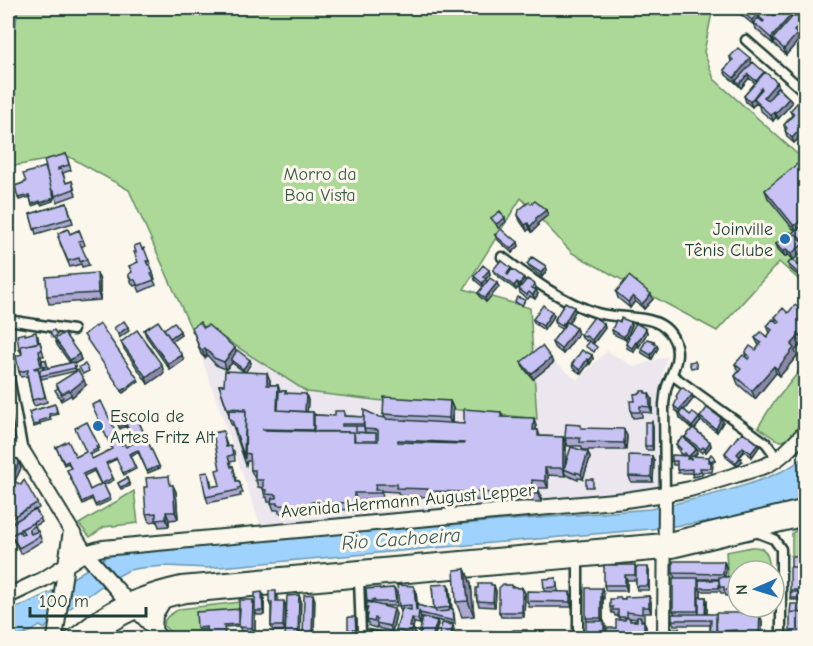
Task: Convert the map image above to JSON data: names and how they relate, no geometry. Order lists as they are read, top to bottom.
{
  "streets": {
    "main road": ["Avenida Hermann August Lepper"]
  },
  "water": ["Rio Cachoeira"],
  "parks": ["Morro da Boa Vista"],
  "places": ["Joinville Tênis Clube", "Escola de Artes Fritz Alt"],
  "scale_bar": "100 m",
  "north": "left"
}
